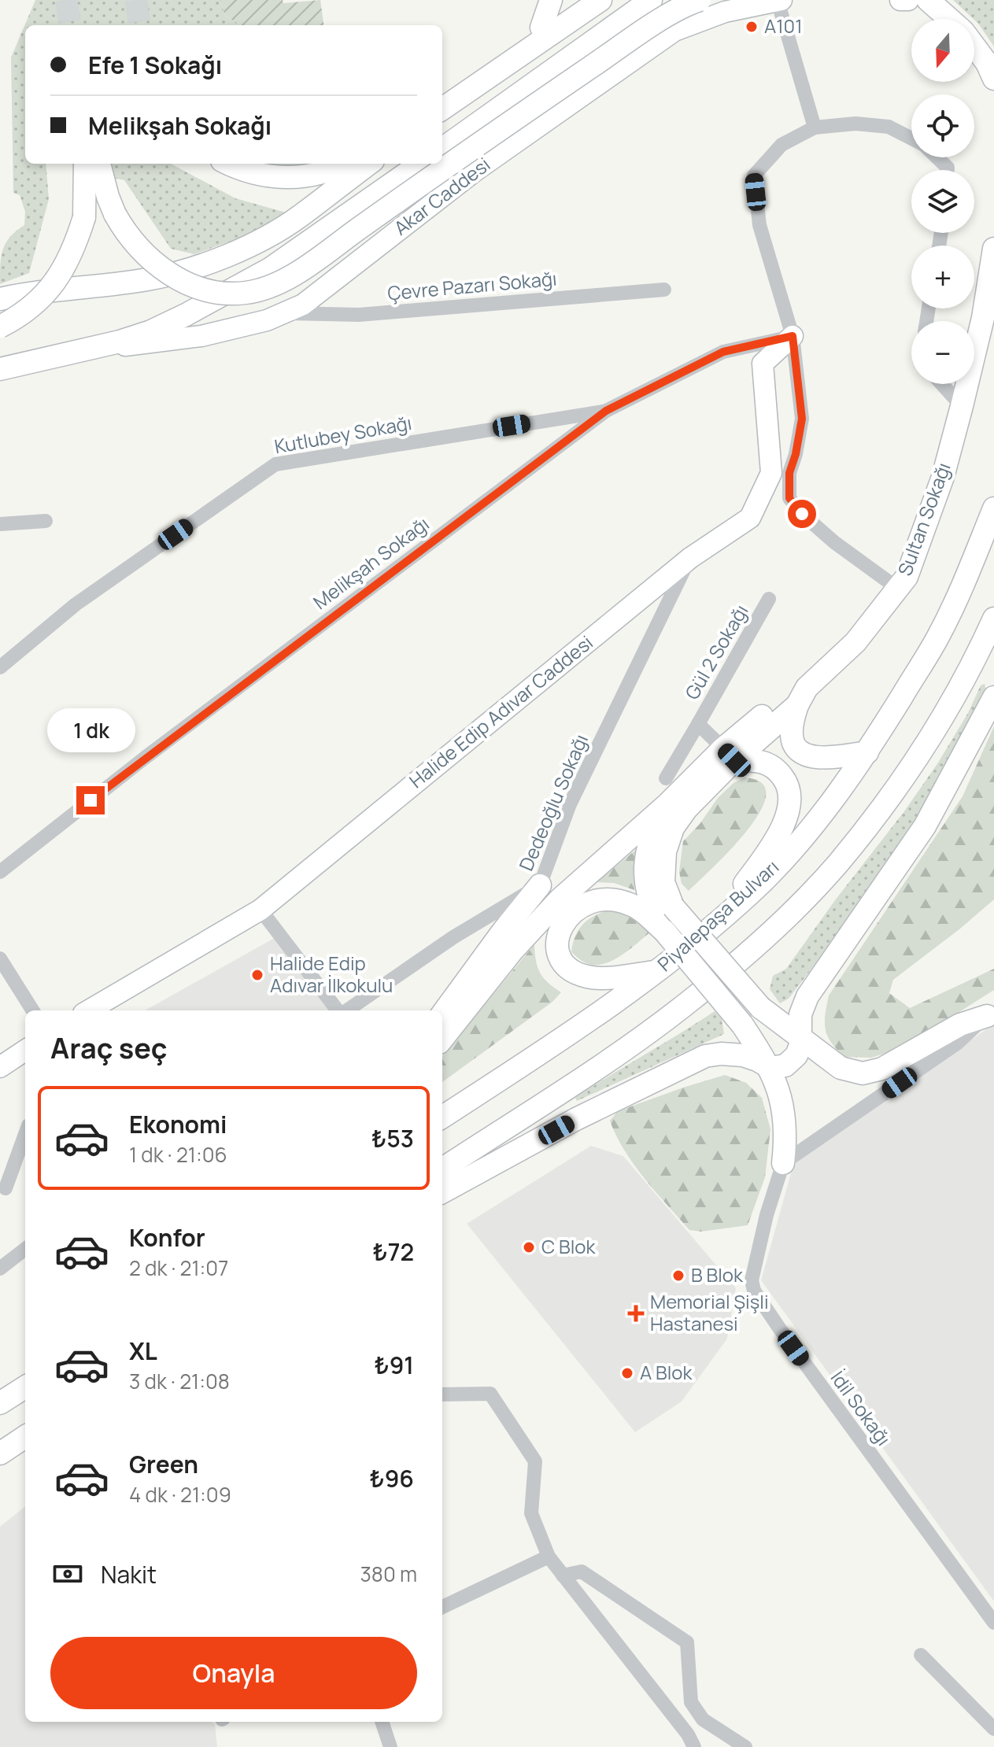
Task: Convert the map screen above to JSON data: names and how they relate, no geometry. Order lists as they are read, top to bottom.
{
  "streets": {
    "main road": ["Akar Caddesi", "Sultan Sokağı", "Piyalepaşa Bulvarı"],
    "street": [
      "Çevre Pazarı Sokağı",
      "Kutlubey Sokağı",
      "Melikşah Sokağı",
      "Gül 2 Sokağı",
      "Halide Edip Adıvar Caddesi",
      "Dedeoğlu Sokağı",
      "İdil Sokağı"
    ]
  },
  "crossings": [
    ["Akar Caddesi", "Çevre Pazarı Sokağı"],
    ["Kutlubey Sokağı", "Melikşah Sokağı"],
    ["Sultan Sokağı", "Gül 2 Sokağı"],
    ["Melikşah Sokağı", "Halide Edip Adıvar Caddesi"],
    ["Halide Edip Adıvar Caddesi", "Dedeoğlu Sokağı"]
  ],
  "places": {
    "other": [
      "A101",
      "Halide Edip Adıvar İlkokulu",
      "C Blok",
      "B Blok",
      "A Blok"
    ],
    "health": ["Memorial Şişli Hastanesi"]
  },
  "north": "bottom",
  "page": {
    "map_buttons": ["+", "−"],
    "banner": ["Efe 1 Sokağı", "Melikşah Sokağı"],
    "bubble": "1 dk",
    "heading": "Araç seç",
    "list": [
      {
        "name": "Ekonomi",
        "note": "1 dk · 21:06",
        "value": "₺53"
      },
      {
        "name": "Konfor",
        "note": "2 dk · 21:07",
        "value": "₺72"
      },
      {
        "name": "XL",
        "note": "3 dk · 21:08",
        "value": "₺91"
      },
      {
        "name": "Green",
        "note": "4 dk · 21:09",
        "value": "₺96"
      }
    ],
    "pay": ["Nakit", "380 m"],
    "buttons": "Onayla"
  }
}
